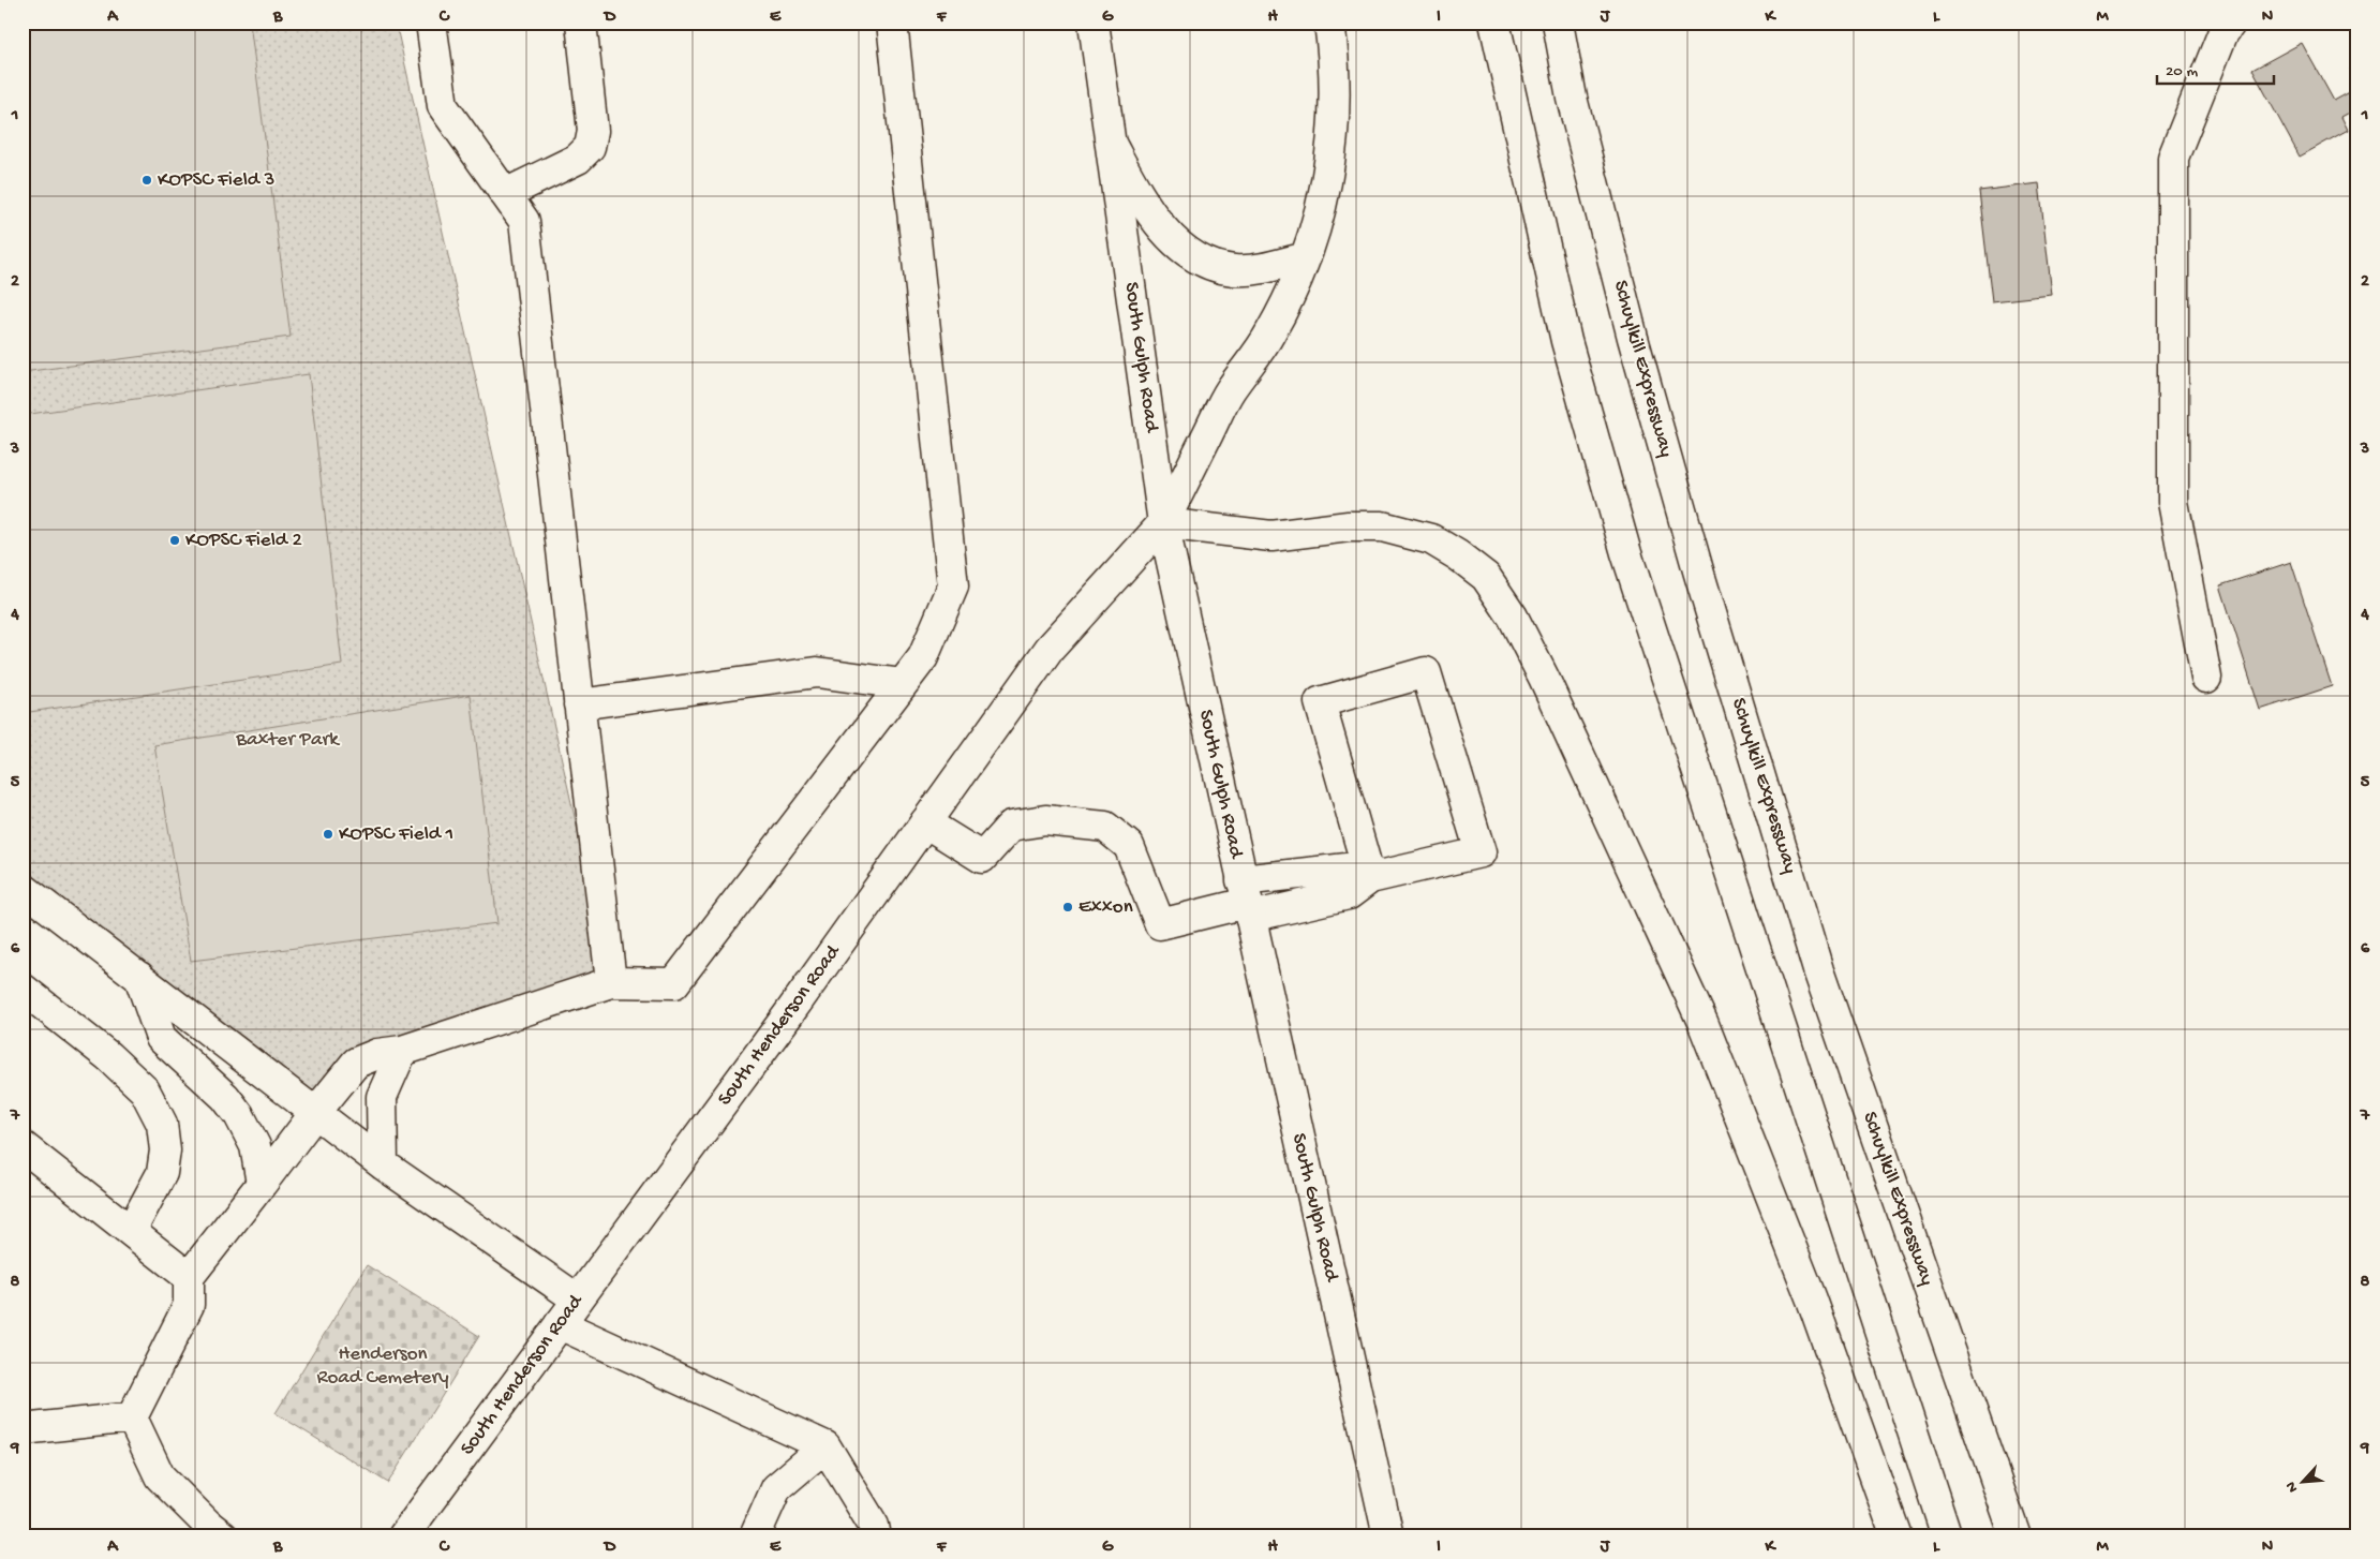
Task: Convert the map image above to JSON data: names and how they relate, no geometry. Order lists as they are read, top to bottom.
{
  "streets": {
    "main road": ["South Gulph Road", "Schuylkill Expressway", "South Henderson Road"]
  },
  "crossings": [
    ["South Gulph Road", "South Henderson Road"]
  ],
  "parks": ["Baxter Park", "Henderson Road Cemetery"],
  "places": [
    "KOPSC Field 3",
    "KOPSC Field 2",
    "KOPSC Field 1",
    "Exxon"
  ],
  "scale_bar": "20 m",
  "north": "bottom left",
  "grid": {
    "columns": [
      "A",
      "B",
      "C",
      "D",
      "E",
      "F",
      "G",
      "H",
      "I",
      "J",
      "K",
      "L",
      "M",
      "N"
    ],
    "rows": [
      "1",
      "2",
      "3",
      "4",
      "5",
      "6",
      "7",
      "8",
      "9"
    ]
  }
}
